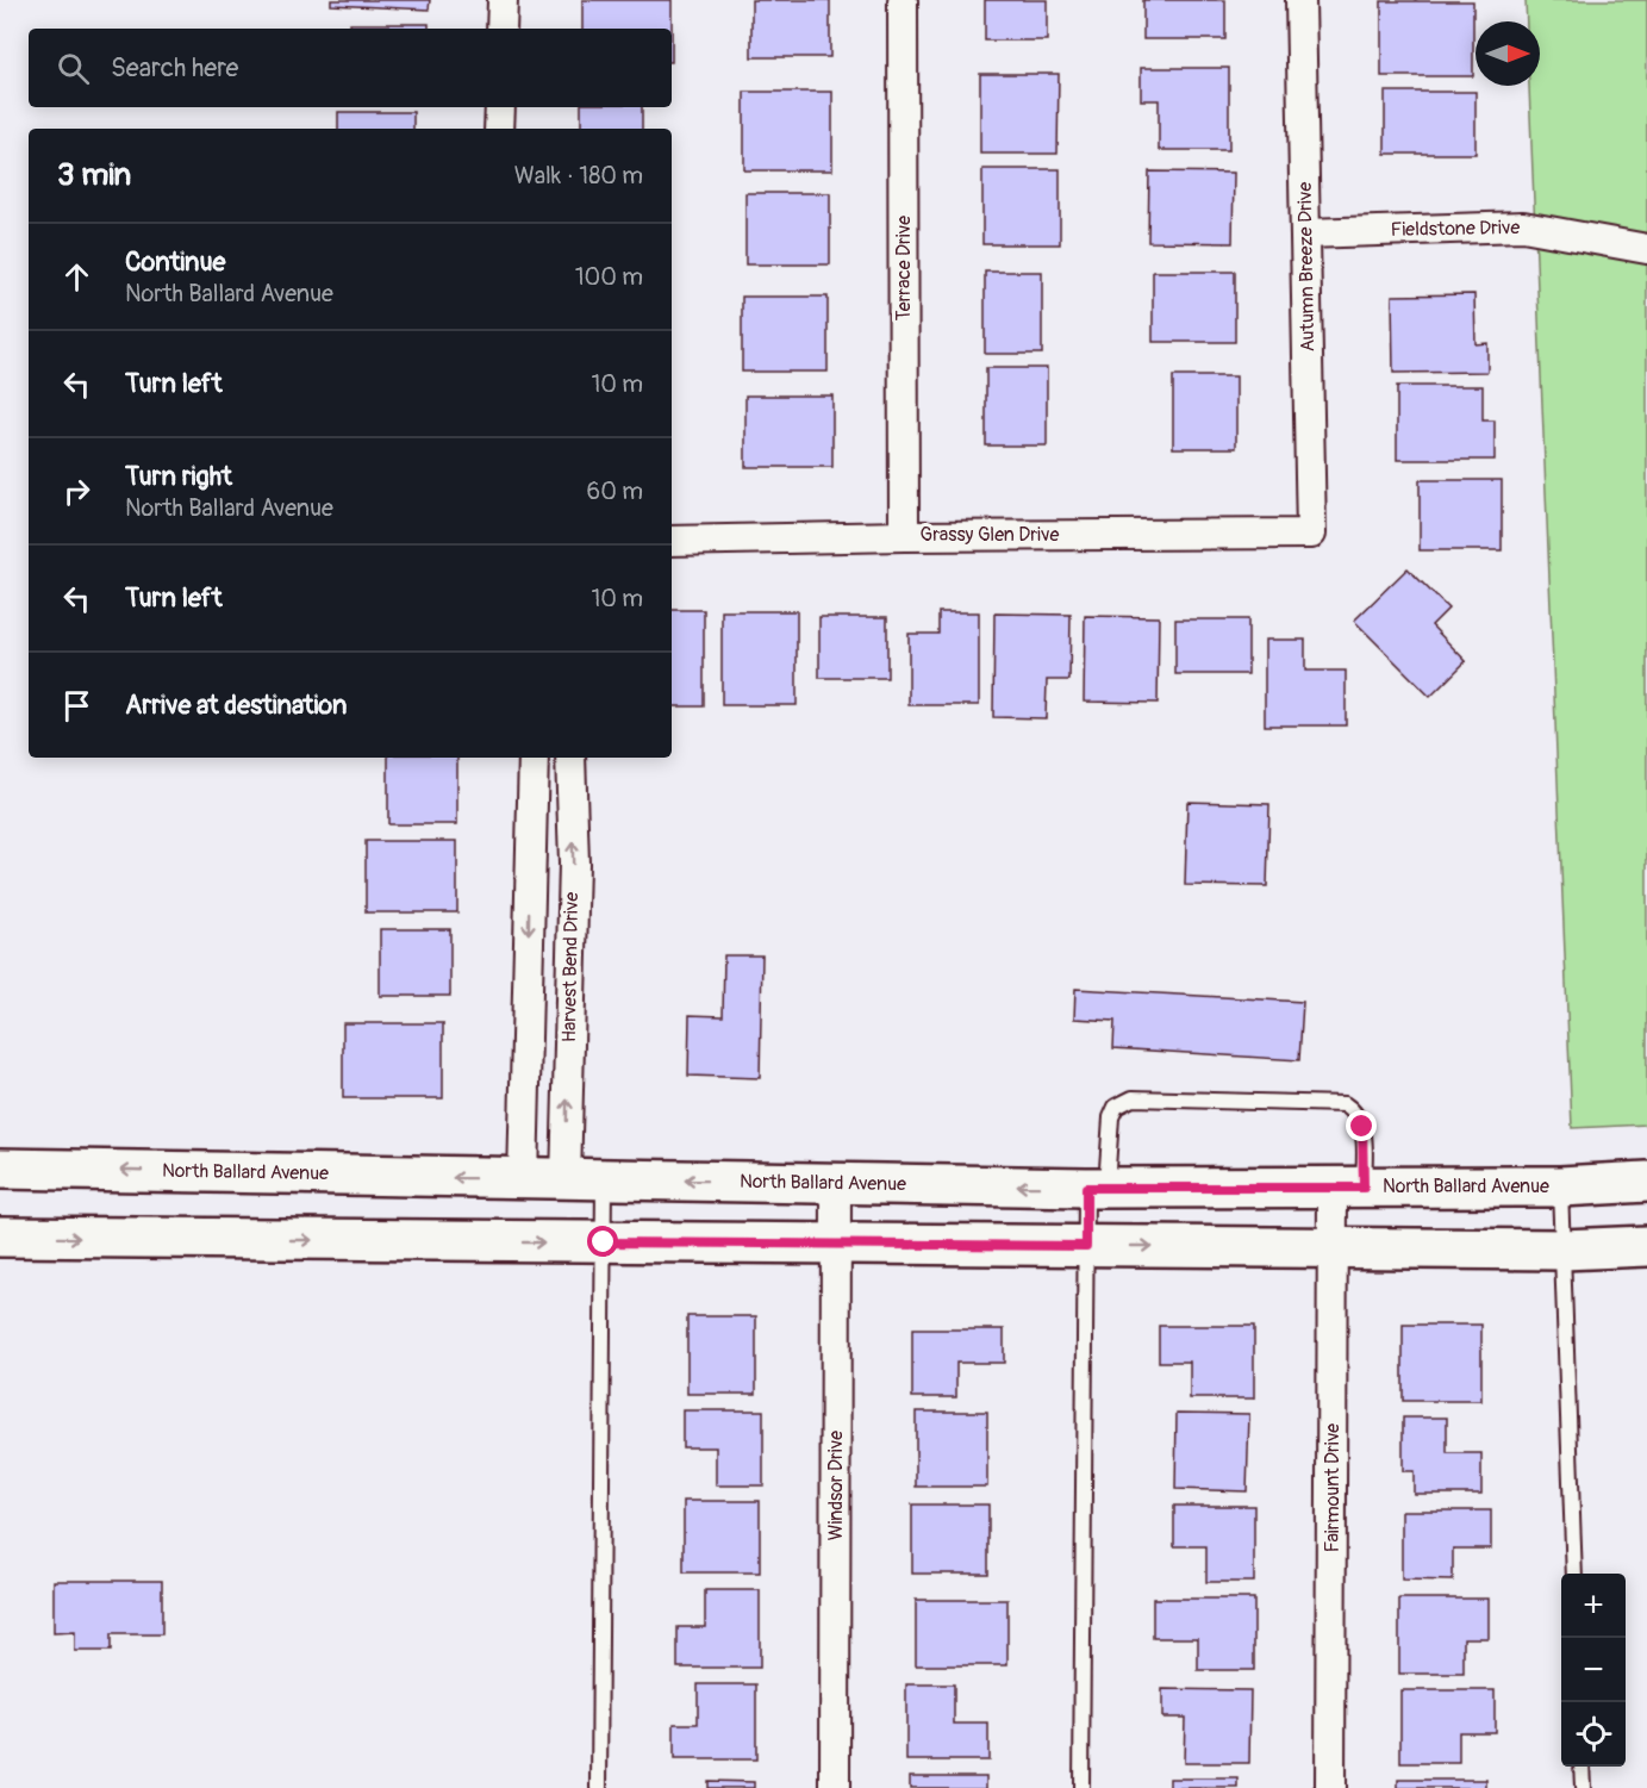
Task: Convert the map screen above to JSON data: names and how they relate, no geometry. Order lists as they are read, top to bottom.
{
  "streets": {
    "main road": ["North Ballard Avenue"],
    "street": [
      "Fieldstone Drive",
      "Autumn Breeze Drive",
      "Terrace Drive",
      "Grassy Glen Drive",
      "Harvest Bend Drive",
      "Windsor Drive",
      "Fairmount Drive"
    ]
  },
  "crossings": [
    ["Fieldstone Drive", "Autumn Breeze Drive"],
    ["Autumn Breeze Drive", "Grassy Glen Drive"],
    ["Terrace Drive", "Grassy Glen Drive"],
    ["Harvest Bend Drive", "North Ballard Avenue"],
    ["North Ballard Avenue", "Windsor Drive"],
    ["North Ballard Avenue", "Fairmount Drive"]
  ],
  "north": "right",
  "page": {
    "search": "Search here",
    "heading": ["3 min", "Walk · 180 m"],
    "list": [
      ["Continue", "North Ballard Avenue", "100 m"],
      ["Turn left", "10 m"],
      ["Turn right", "North Ballard Avenue", "60 m"],
      ["Turn left", "10 m"],
      "Arrive at destination"
    ],
    "map_buttons": ["+", "−"]
  }
}
